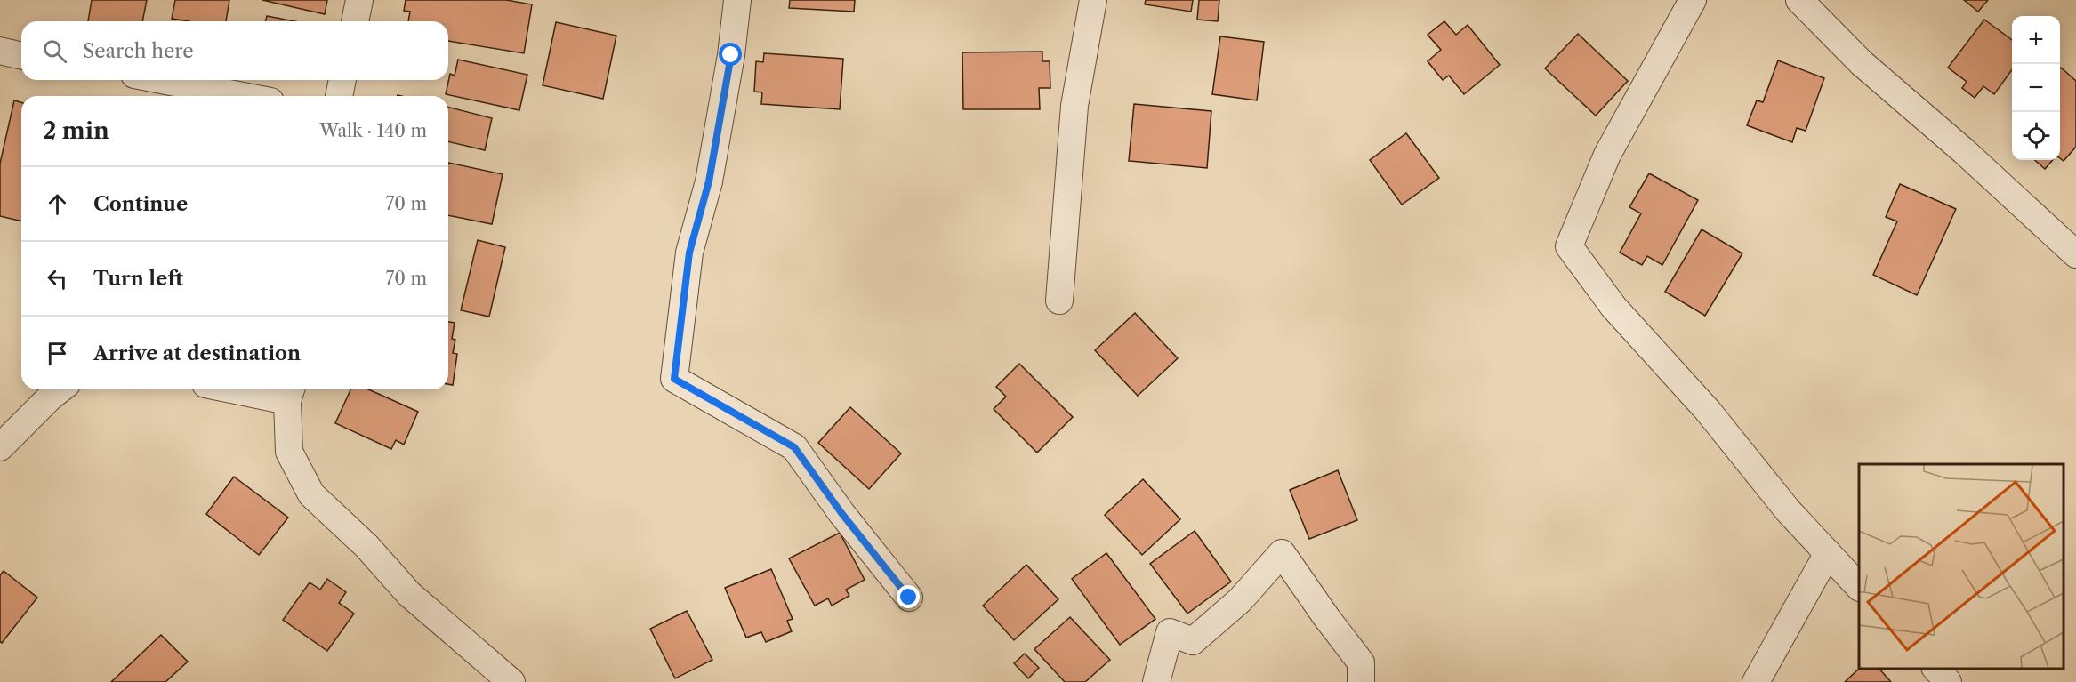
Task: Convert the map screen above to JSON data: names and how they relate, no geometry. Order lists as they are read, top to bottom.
{
  "page": {
    "map_buttons": ["+", "−"],
    "search": "Search here",
    "heading": ["2 min", "Walk · 140 m"],
    "list": [
      ["Continue", "70 m"],
      ["Turn left", "70 m"],
      "Arrive at destination"
    ]
  }
}
